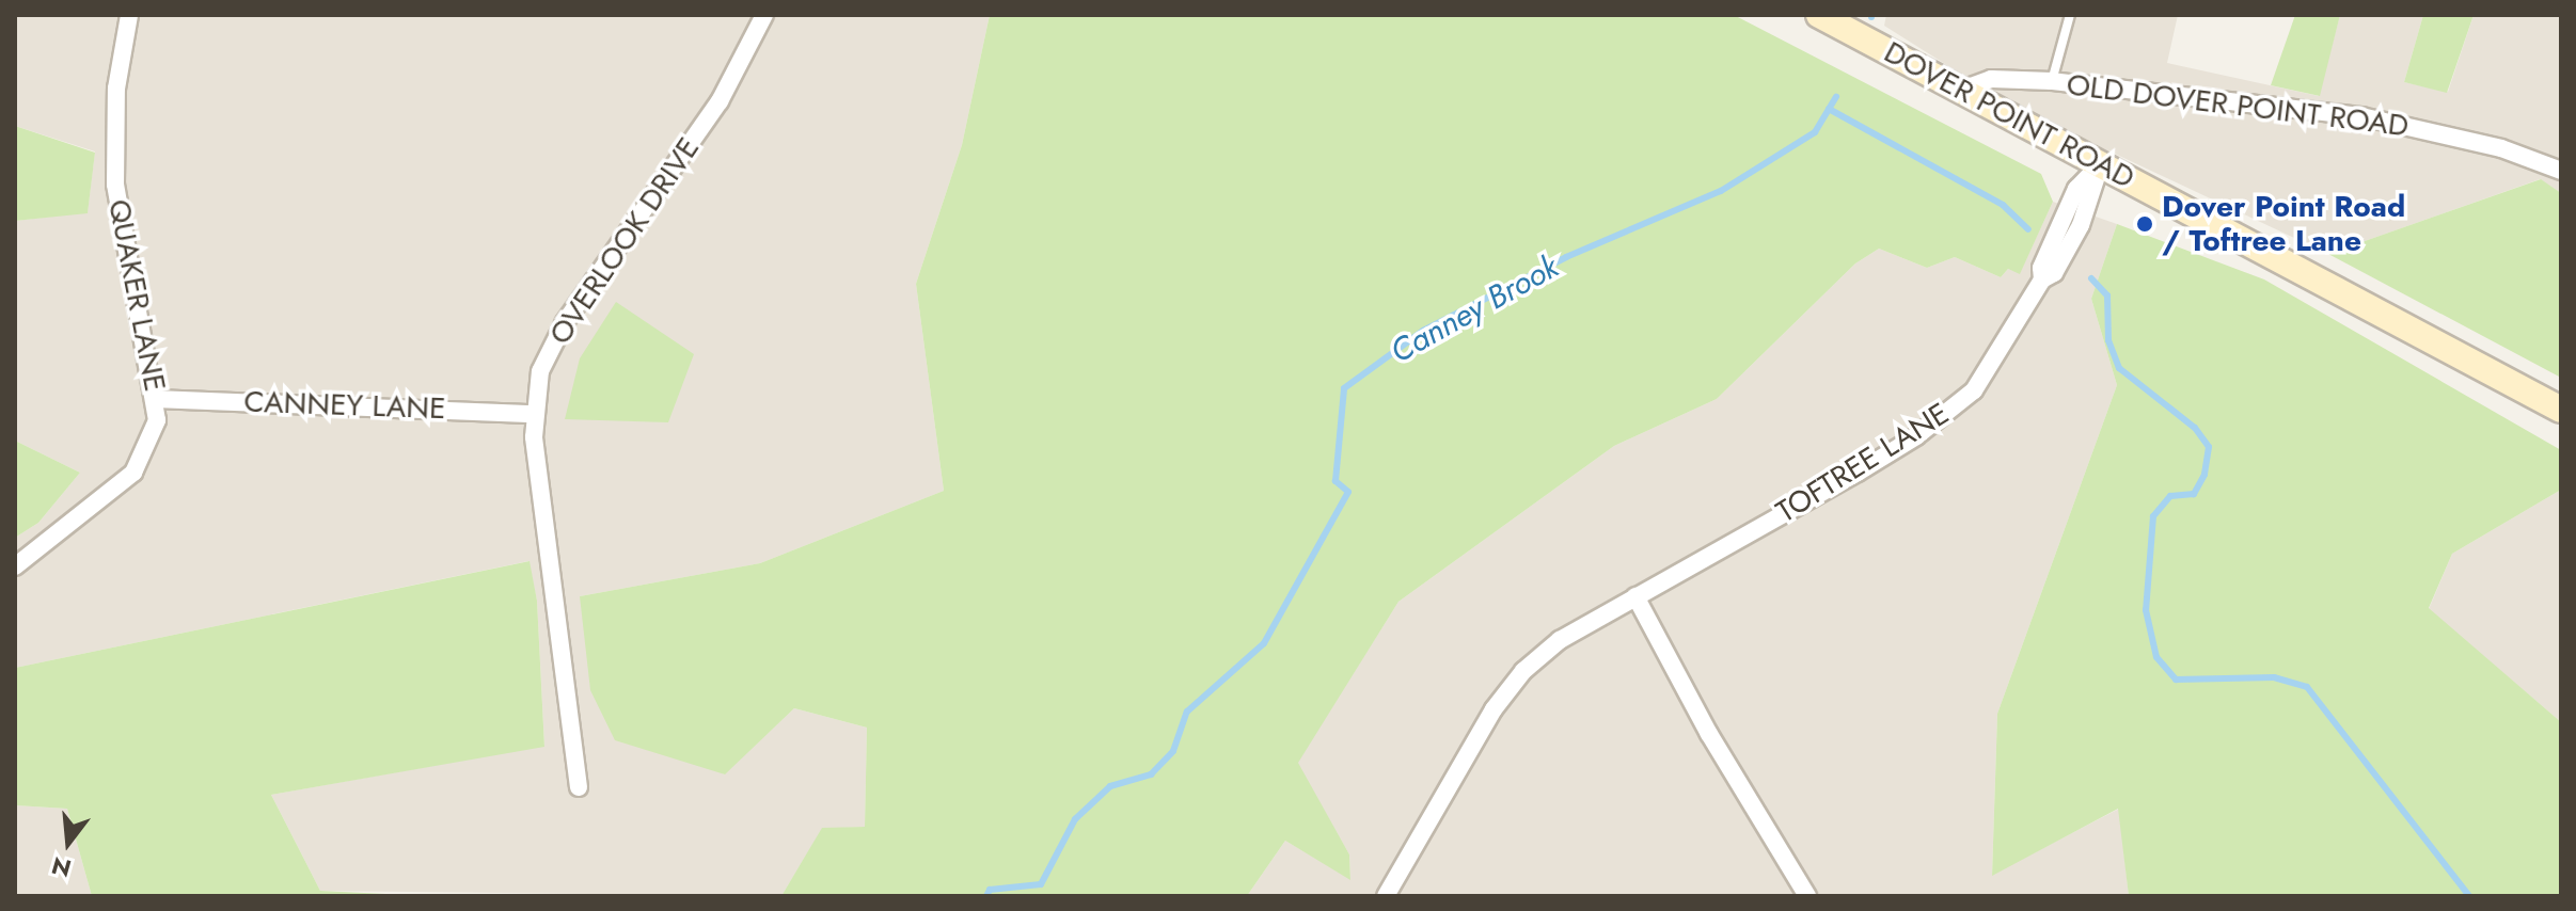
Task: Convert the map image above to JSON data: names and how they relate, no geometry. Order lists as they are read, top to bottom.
{
  "streets": {
    "main road": ["DOVER POINT ROAD"],
    "street": [
      "OLD DOVER POINT ROAD",
      "OVERLOOK DRIVE",
      "QUAKER LANE",
      "CANNEY LANE",
      "TOFTREE LANE"
    ]
  },
  "crossings": [
    ["OLD DOVER POINT ROAD", "DOVER POINT ROAD"],
    ["DOVER POINT ROAD", "TOFTREE LANE"],
    ["OVERLOOK DRIVE", "CANNEY LANE"],
    ["QUAKER LANE", "CANNEY LANE"]
  ],
  "water": ["Canney Brook"],
  "places": ["Dover Point Road / Toftree Lane"],
  "north": "bottom"
}
